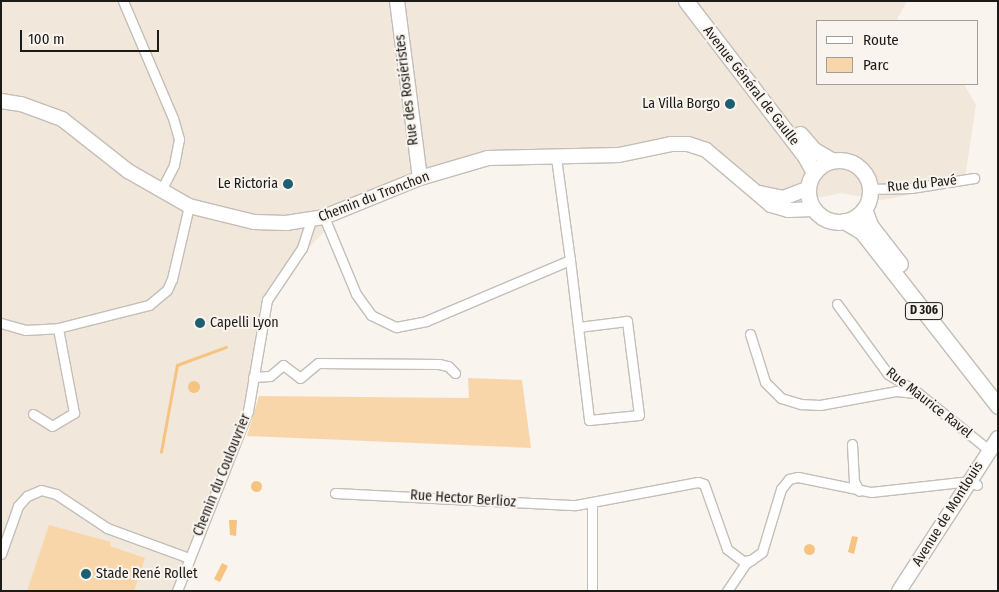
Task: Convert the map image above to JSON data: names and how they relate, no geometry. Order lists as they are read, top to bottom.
{
  "streets": {
    "main road": ["Avenue Général de Gaulle", "D 306"],
    "street": [
      "Rue des Rosiéristes",
      "Rue du Pavé",
      "Chemin du Tronchon",
      "Rue Maurice Ravel",
      "Chemin du Coulouvrier",
      "Rue Hector Berlioz",
      "Avenue de Montlouis"
    ]
  },
  "crossings": [
    ["Avenue Général de Gaulle", "Rue du Pavé"],
    ["Avenue Général de Gaulle", "Chemin du Tronchon"],
    ["Avenue Général de Gaulle", "D 306"],
    ["Rue des Rosiéristes", "Chemin du Tronchon"],
    ["Rue du Pavé", "Chemin du Tronchon"],
    ["Rue du Pavé", "D 306"],
    ["Chemin du Tronchon", "D 306"],
    ["Chemin du Tronchon", "Chemin du Coulouvrier"],
    ["Rue Maurice Ravel", "Avenue de Montlouis"]
  ],
  "places": [
    "La Villa Borgo",
    "Le Rictoria",
    "Capelli Lyon",
    "Stade René Rollet"
  ],
  "legend": ["Route", "Parc"],
  "scale_bar": "100 m"
}
